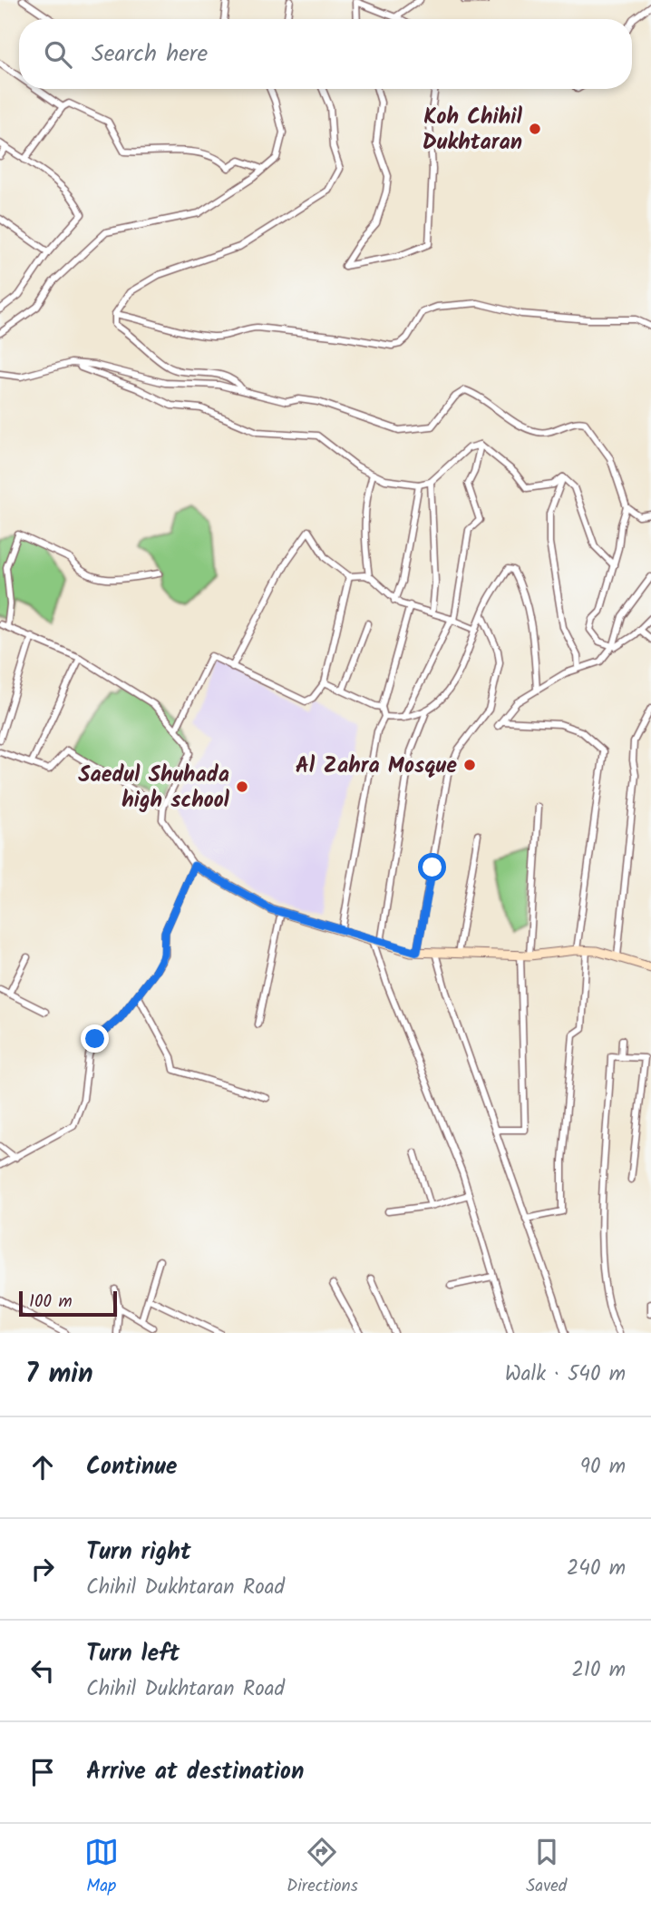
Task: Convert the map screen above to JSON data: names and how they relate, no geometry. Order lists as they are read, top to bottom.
{
  "places": ["Koh Chihil Dukhtaran", "Al Zahra Mosque", "Saedul Shuhada high school"],
  "scale_bar": "100 m",
  "page": {
    "search": "Search here",
    "scale": "100 m",
    "heading": ["7 min", "Walk · 540 m"],
    "list": [
      ["Continue", "90 m"],
      ["Turn right", "Chihil Dukhtaran Road", "240 m"],
      ["Turn left", "Chihil Dukhtaran Road", "210 m"],
      "Arrive at destination"
    ],
    "nav": ["Map", "Directions", "Saved"]
  }
}
